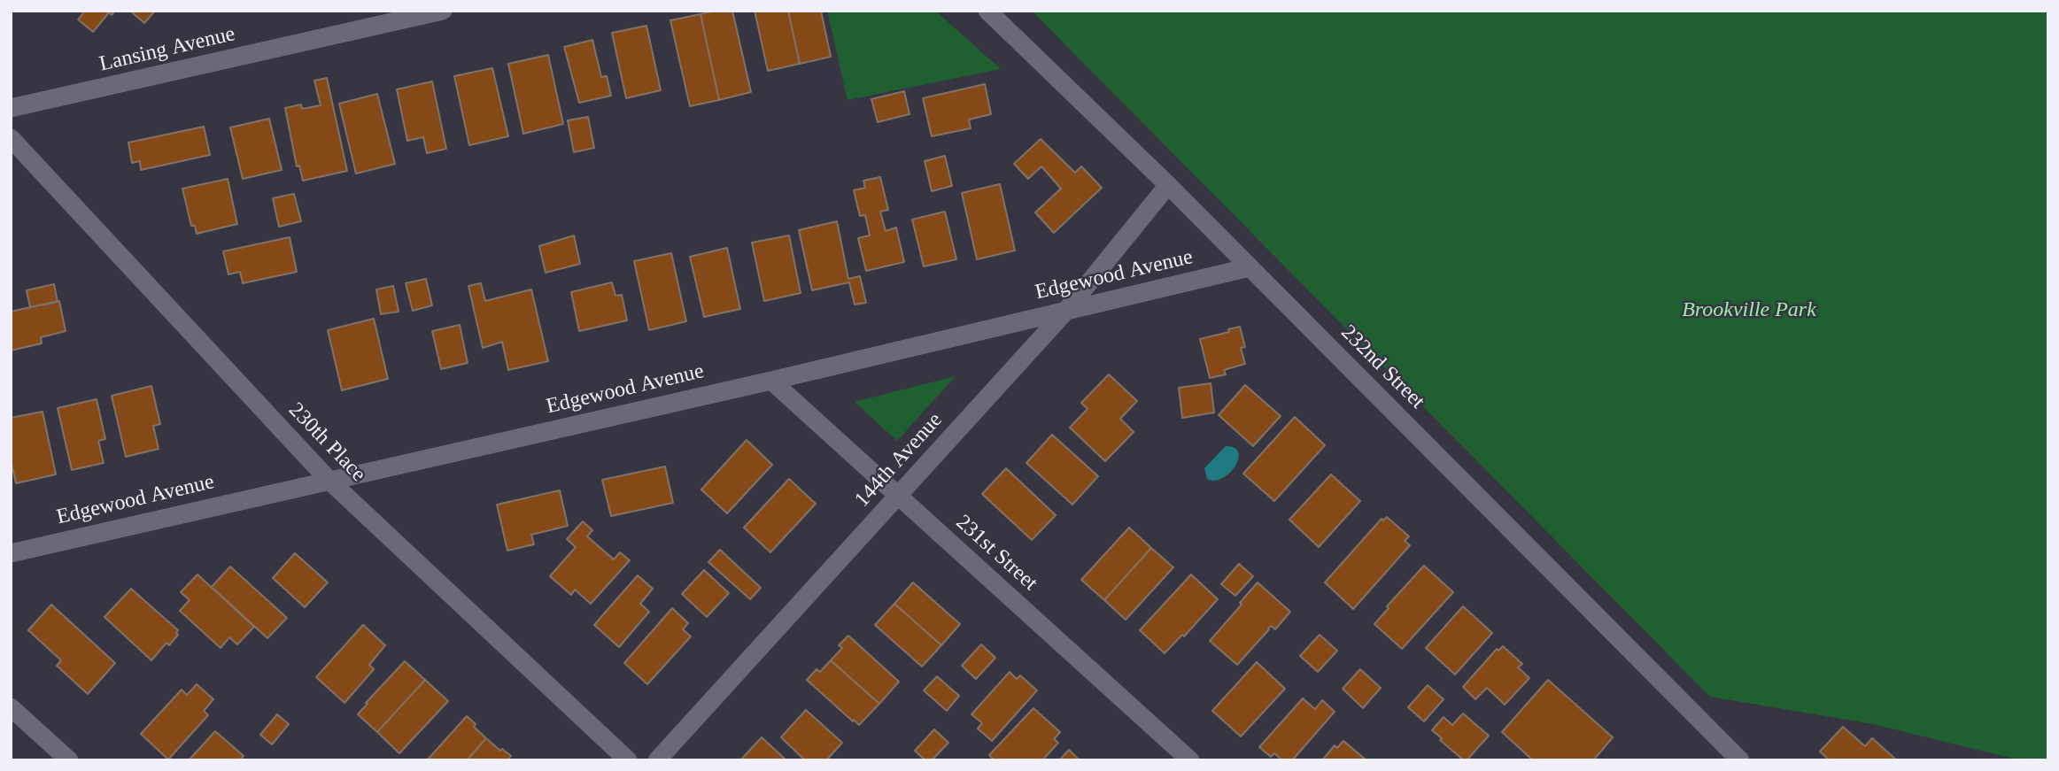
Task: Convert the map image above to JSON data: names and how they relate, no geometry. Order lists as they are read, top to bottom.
{
  "streets": {
    "street": [
      "Lansing Avenue",
      "Edgewood Avenue",
      "232nd Street",
      "230th Place",
      "144th Avenue",
      "231st Street"
    ]
  },
  "crossings": [
    ["Edgewood Avenue", "232nd Street"],
    ["Edgewood Avenue", "230th Place"],
    ["Edgewood Avenue", "144th Avenue"],
    ["Edgewood Avenue", "231st Street"],
    ["232nd Street", "144th Avenue"],
    ["144th Avenue", "231st Street"]
  ],
  "parks": ["Brookville Park"]
}
